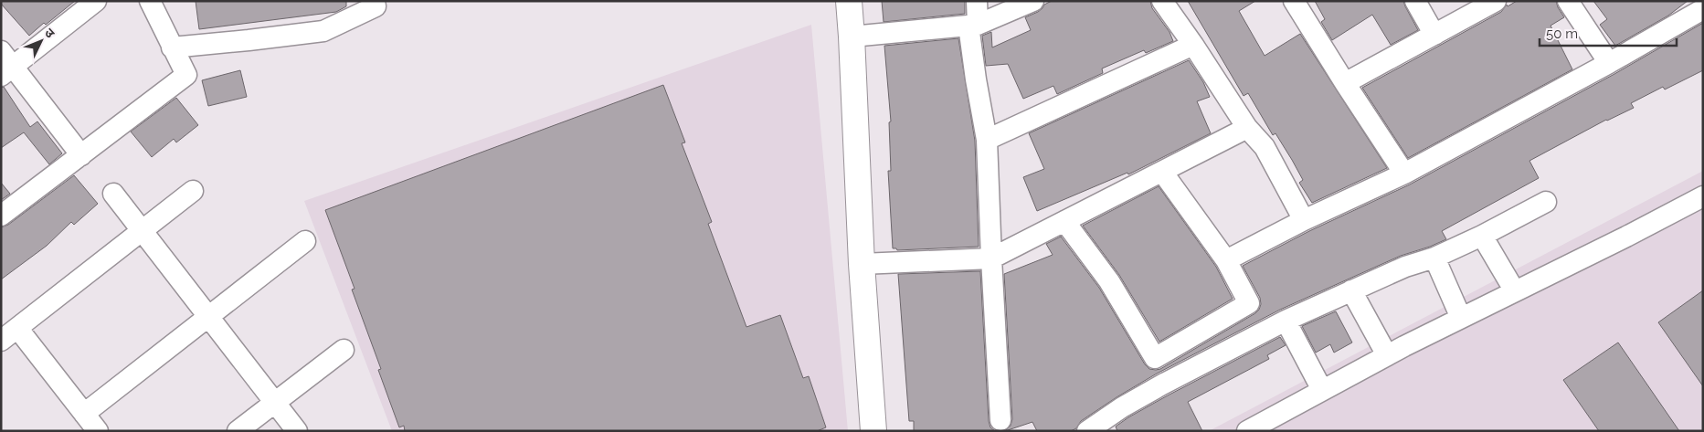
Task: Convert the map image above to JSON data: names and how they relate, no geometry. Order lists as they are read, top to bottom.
{
  "scale_bar": "50 m",
  "north": "top right"
}
